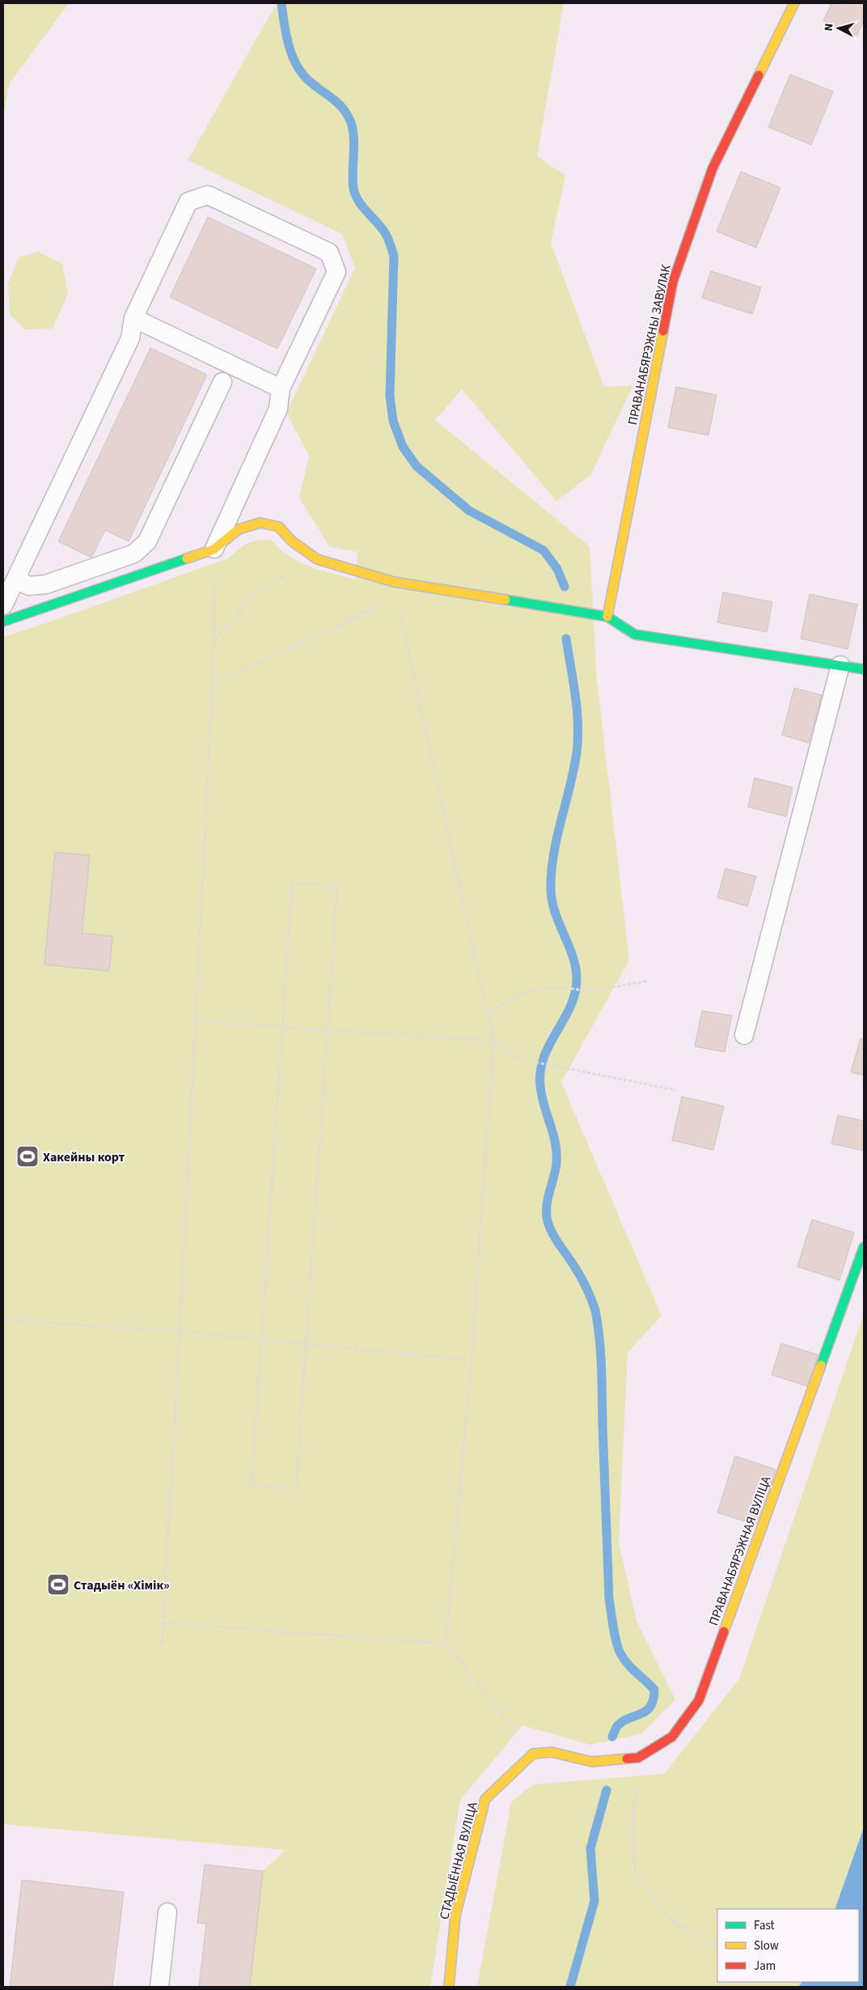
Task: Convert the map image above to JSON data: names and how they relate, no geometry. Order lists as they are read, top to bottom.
{
  "streets": {
    "street": ["ПРАВАНАБЯРЭЖНЫ ЗАВУЛАК", "ПРАВАНАБЯРЭЖНАЯ ВУЛІЦА", "СТАДЫЁННАЯ ВУЛІЦА"]
  },
  "crossings": [
    ["ПРАВАНАБЯРЭЖНАЯ ВУЛІЦА", "СТАДЫЁННАЯ ВУЛІЦА"]
  ],
  "places": {
    "sports": ["Хакейны корт", "Стадыён «Хімік»"]
  },
  "legend": ["Fast", "Slow", "Jam"],
  "north": "left"
}
